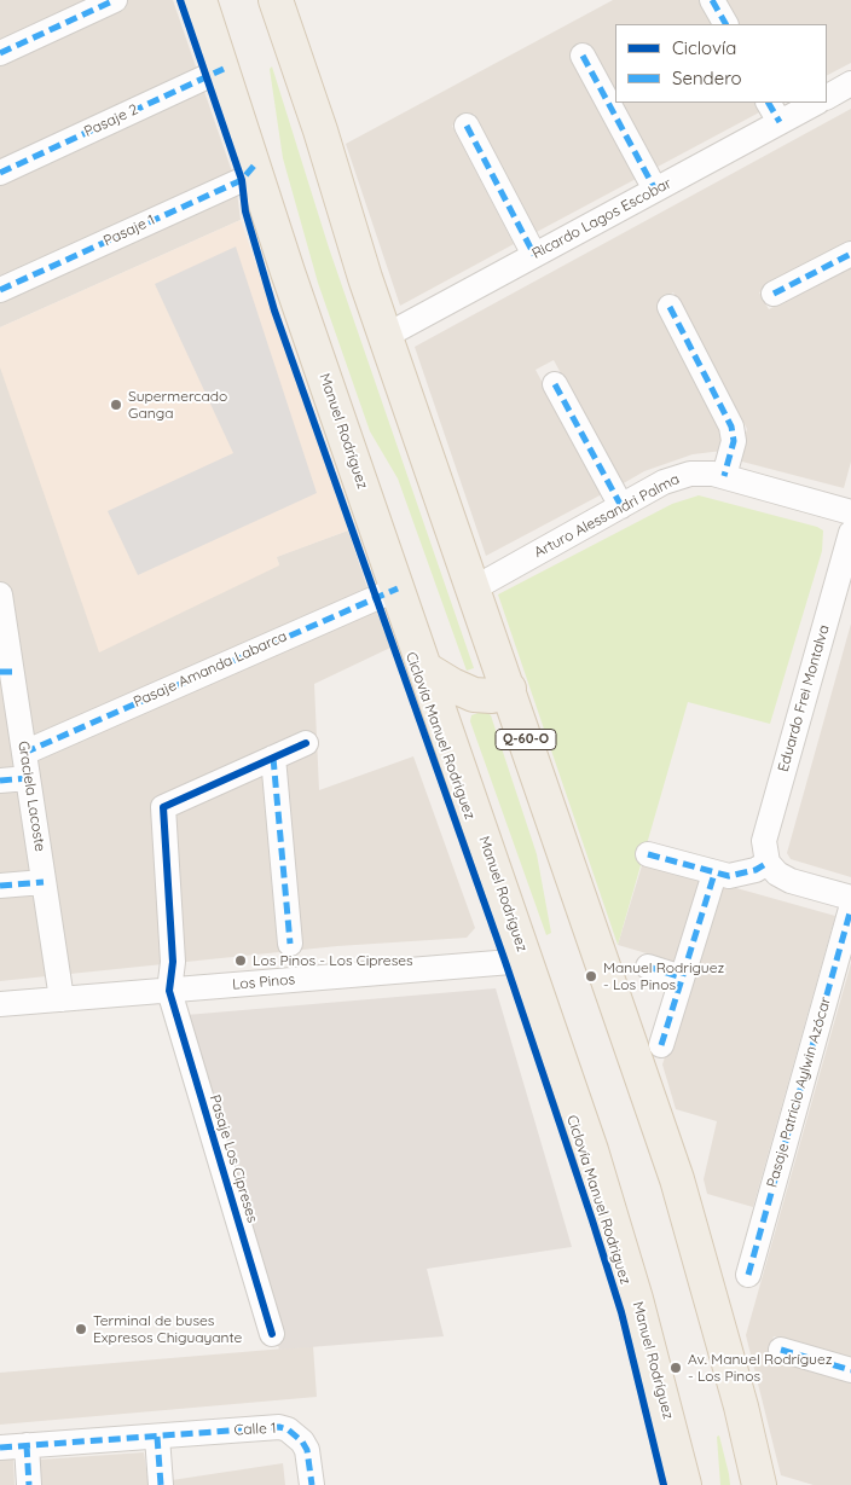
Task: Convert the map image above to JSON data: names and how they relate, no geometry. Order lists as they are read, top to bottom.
{
  "streets": {
    "main road": ["Manuel Rodríguez", "Q-60-O"],
    "street": [
      "Pasaje 2",
      "Ricardo Lagos Escobar",
      "Pasaje 1",
      "Arturo Alessandri Palma",
      "Pasaje Amanda Labarca",
      "Eduardo Frei Montalva",
      "Graciela Lacoste",
      "Los Pinos",
      "Pasaje Patricio Aylwin Azócar",
      "Pasaje Los Cipreses",
      "Calle 1"
    ],
    "cycle path": ["Ciclovía Manuel Rodriguez"]
  },
  "crossings": [
    ["Pasaje 2", "Manuel Rodríguez"],
    ["Ricardo Lagos Escobar", "Q-60-O"],
    ["Pasaje 1", "Manuel Rodríguez"],
    ["Manuel Rodríguez", "Pasaje Amanda Labarca"],
    ["Manuel Rodríguez", "Los Pinos"],
    ["Arturo Alessandri Palma", "Q-60-O"],
    ["Pasaje Amanda Labarca", "Graciela Lacoste"],
    ["Graciela Lacoste", "Los Pinos"],
    ["Los Pinos", "Pasaje Los Cipreses"]
  ],
  "places": [
    "Supermercado Ganga",
    "Los Pinos - Los Cipreses",
    "Manuel Rodriguez - Los Pinos",
    "Terminal de buses Expresos Chiguayante",
    "Av. Manuel Rodríguez - Los Pinos"
  ],
  "legend": ["Ciclovía", "Sendero"]
}
